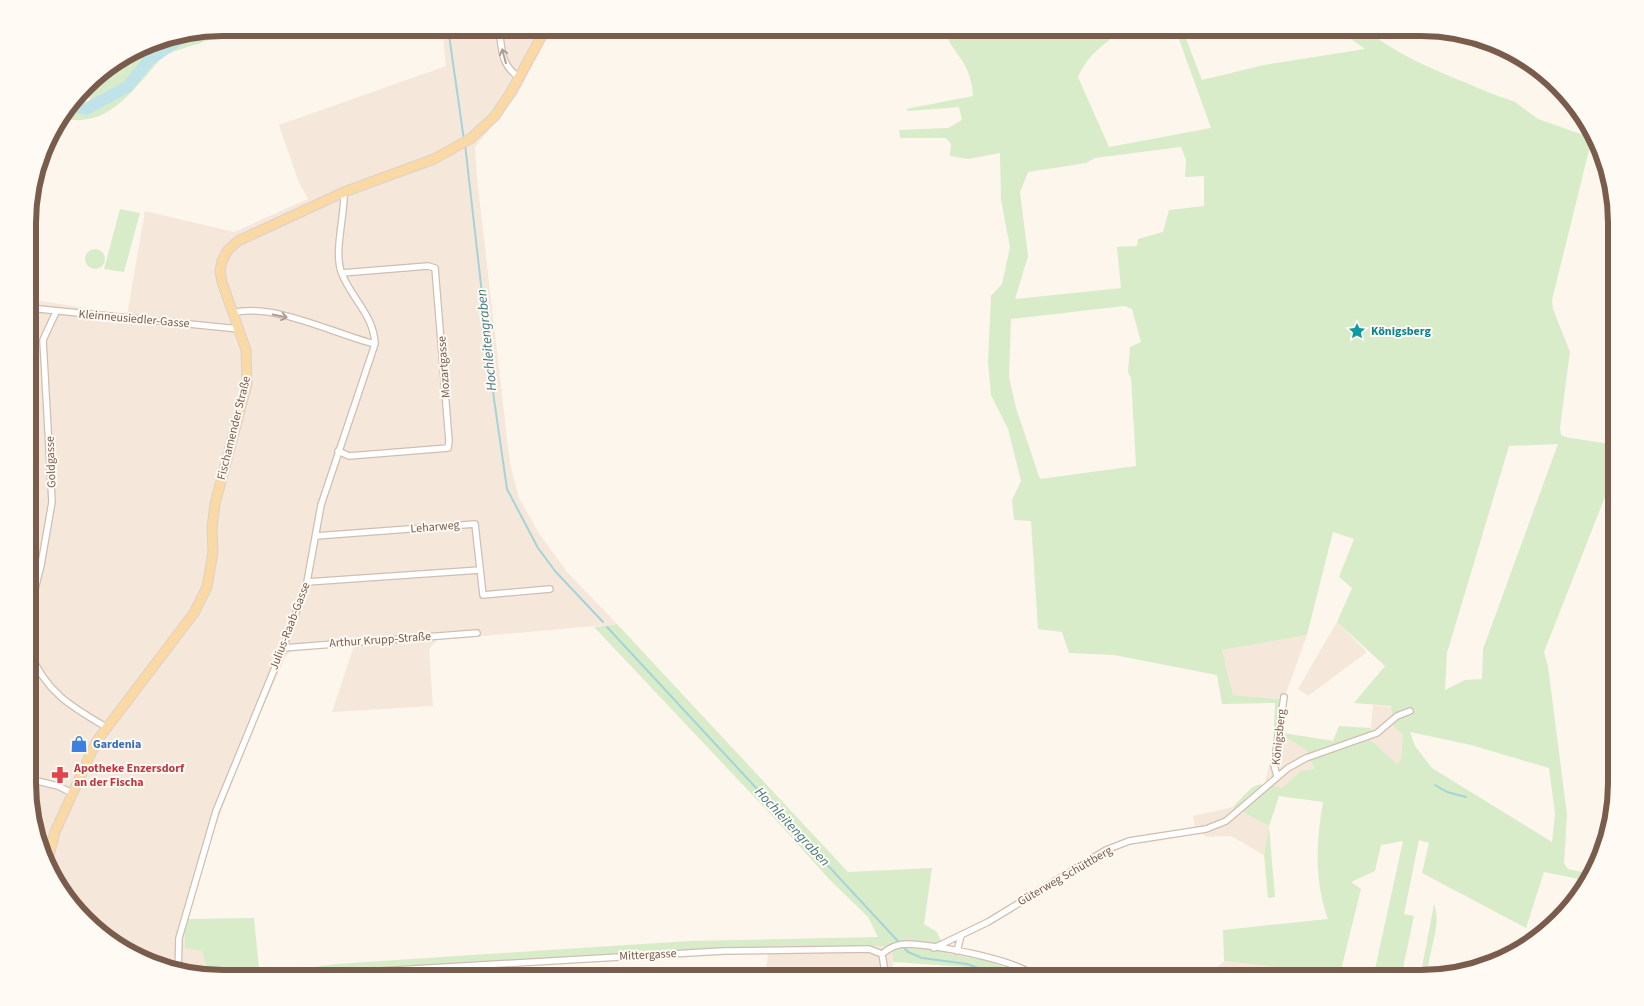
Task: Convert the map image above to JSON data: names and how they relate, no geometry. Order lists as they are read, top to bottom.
{
  "streets": {
    "main road": ["Fischamender Straße"],
    "street": [
      "Kleinneusiedler-Gasse",
      "Mozartgasse",
      "Goldgasse",
      "Leharweg",
      "Julius-Raab-Gasse",
      "Arthur Krupp-Straße",
      "Königsberg",
      "Güterweg Schüttberg",
      "Mittergasse"
    ]
  },
  "crossings": [
    ["Kleinneusiedler-Gasse", "Fischamender Straße"],
    ["Kleinneusiedler-Gasse", "Goldgasse"],
    ["Mozartgasse", "Julius-Raab-Gasse"],
    ["Leharweg", "Julius-Raab-Gasse"],
    ["Julius-Raab-Gasse", "Arthur Krupp-Straße"],
    ["Königsberg", "Güterweg Schüttberg"]
  ],
  "water": ["Hochleitengraben"],
  "places": {
    "place": ["Königsberg"],
    "shop": ["Gardenia"],
    "pharmacy": ["Apotheke Enzersdorf an der Fischa"]
  }
}
